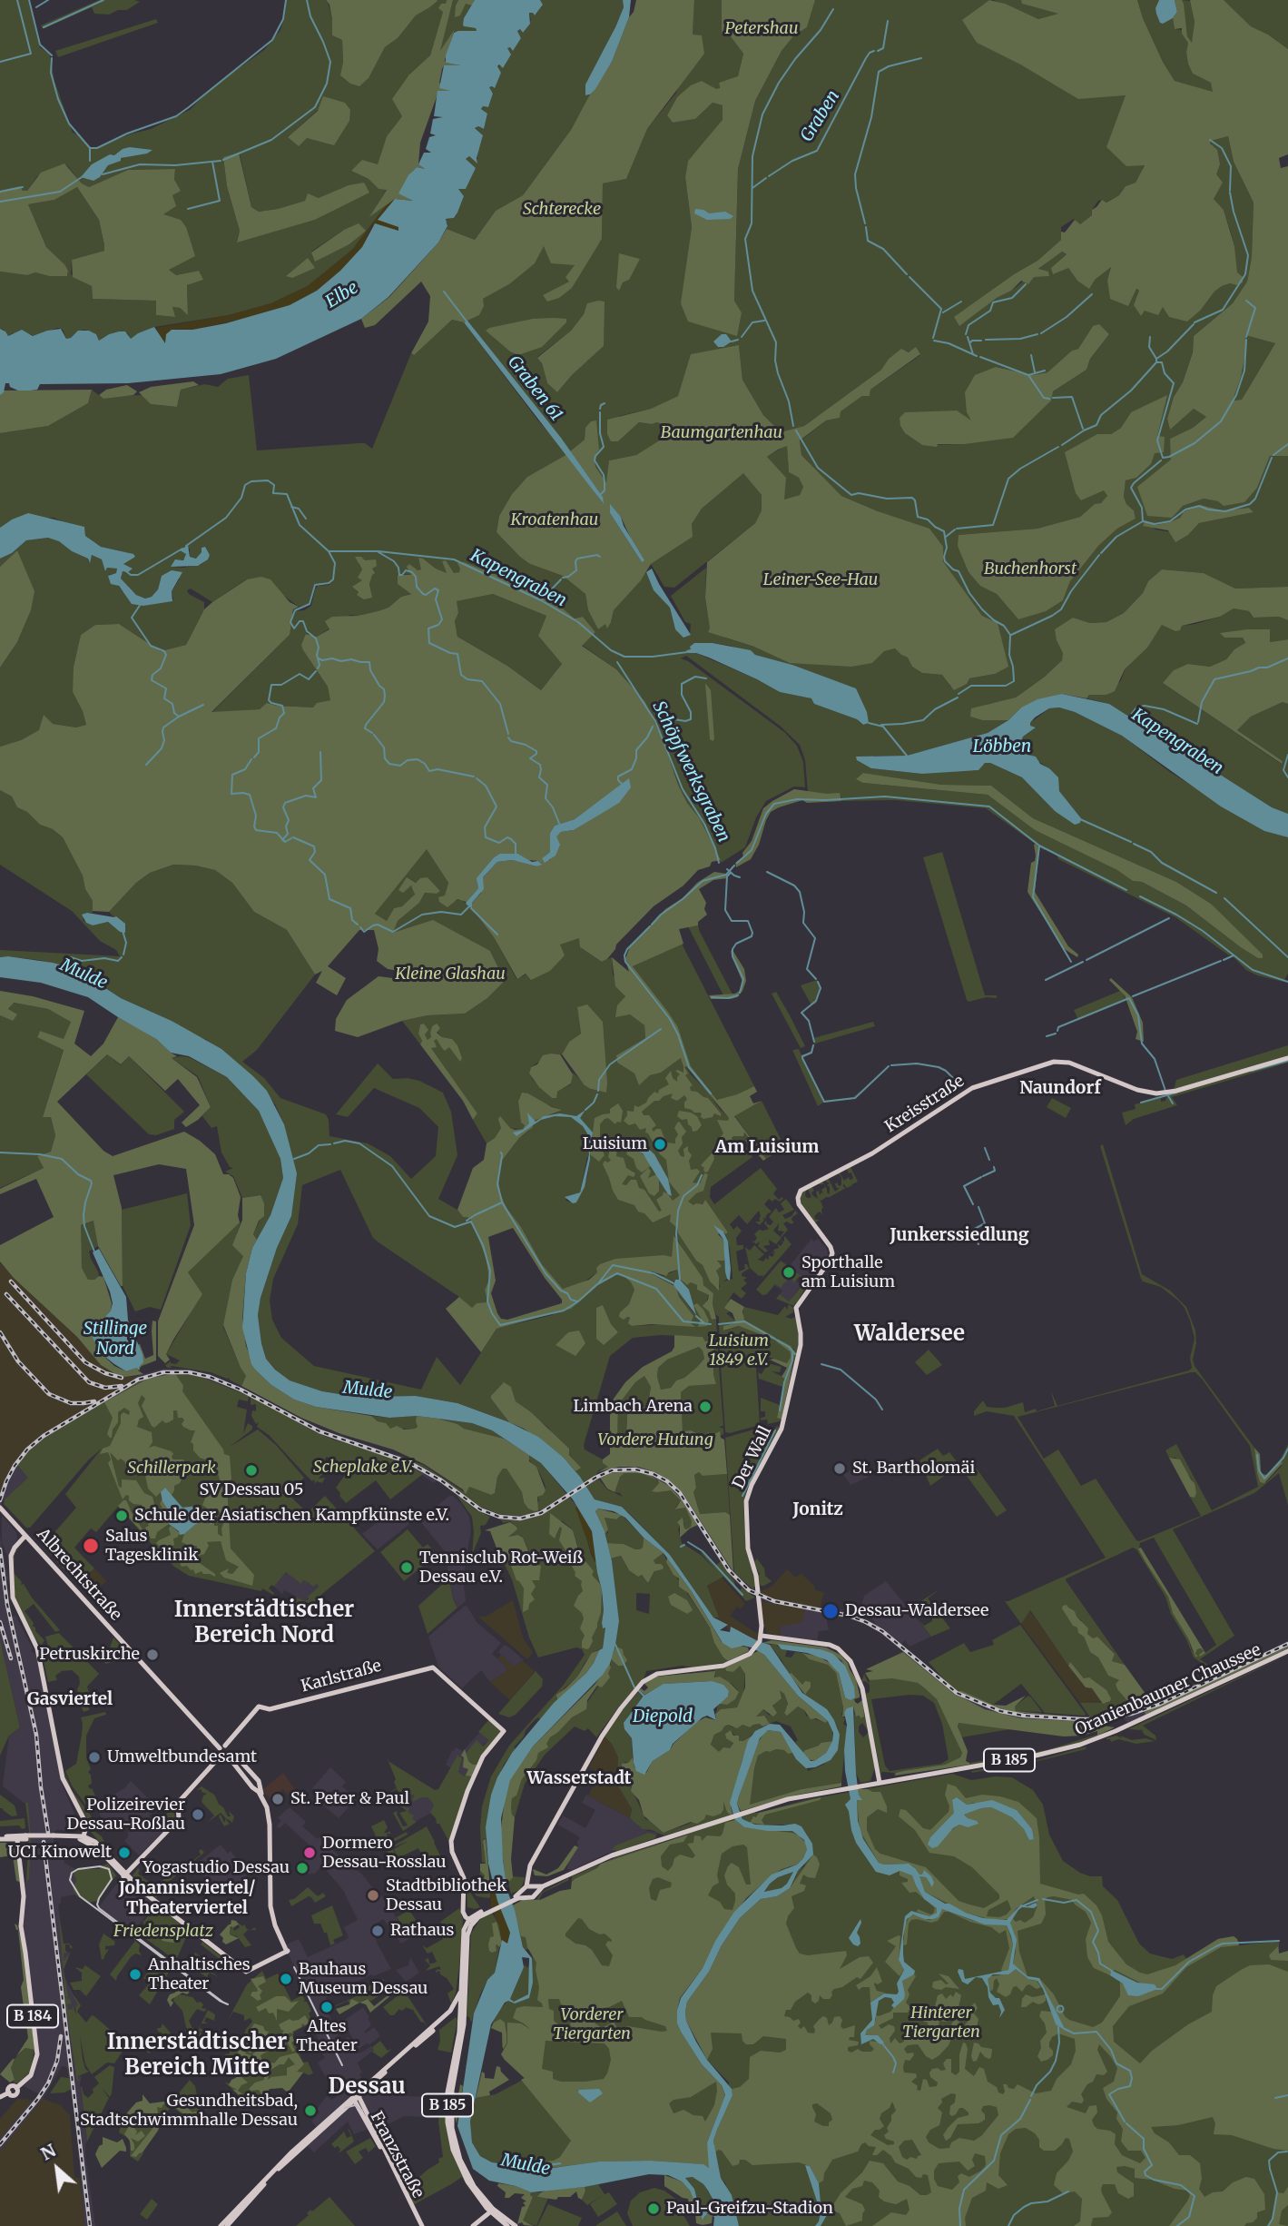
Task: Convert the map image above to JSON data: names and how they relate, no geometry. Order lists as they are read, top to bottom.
{
  "streets": {
    "main road": [
      "Kreisstraße",
      "Der Wall",
      "Albrechtstraße",
      "Karlstraße",
      "Oranienbaumer Chaussee",
      "B 185",
      "B 184",
      "Franzstraße"
    ]
  },
  "crossings": [
    ["Kreisstraße", "Der Wall"],
    ["Albrechtstraße", "Karlstraße"],
    ["Oranienbaumer Chaussee", "B 185"]
  ],
  "districts": [
    "Naundorf",
    "Am Luisium",
    "Junkerssiedlung",
    "Waldersee",
    "Jonitz",
    "Innerstädtischer Bereich Nord",
    "Gasviertel",
    "Wasserstadt",
    "Johannisviertel/ Theaterviertel",
    "Innerstädtischer Bereich Mitte",
    "Dessau"
  ],
  "water": [
    "Graben",
    "Elbe",
    "Graben 61",
    "Kapengraben",
    "Löbben",
    "Schöpfwerksgraben",
    "Mulde",
    "Stillinge Nord",
    "Diepold"
  ],
  "parks": [
    "Petershau",
    "Schterecke",
    "Baumgartenhau",
    "Kroatenhau",
    "Buchenhorst",
    "Leiner-See-Hau",
    "Kleine Glashau",
    "Luisium 1849 e.V.",
    "Vordere Hutung",
    "Scheplake e.V.",
    "Schillerpark",
    "Friedensplatz",
    "Hinterer Tiergarten",
    "Vorderer Tiergarten"
  ],
  "places": [
    "Luisium",
    "Sporthalle am Luisium",
    "Limbach Arena",
    "St. Bartholomäi",
    "SV Dessau 05",
    "Schule der Asiatischen Kampfkünste e.V.",
    "Salus Tagesklinik",
    "Tennisclub Rot-Weiß Dessau e.V.",
    "Dessau-Waldersee",
    "Petruskirche",
    "Umweltbundesamt",
    "St. Peter & Paul",
    "Polizeirevier Dessau-Roßlau",
    "UCI Kinowelt",
    "Dormero Dessau-Rosslau",
    "Yogastudio Dessau",
    "Stadtbibliothek Dessau",
    "Rathaus",
    "Anhaltisches Theater",
    "Bauhaus Museum Dessau",
    "Altes Theater",
    "Gesundheitsbad, Stadtschwimmhalle Dessau",
    "Paul-Greifzu-Stadion"
  ],
  "north": "top left"
}
